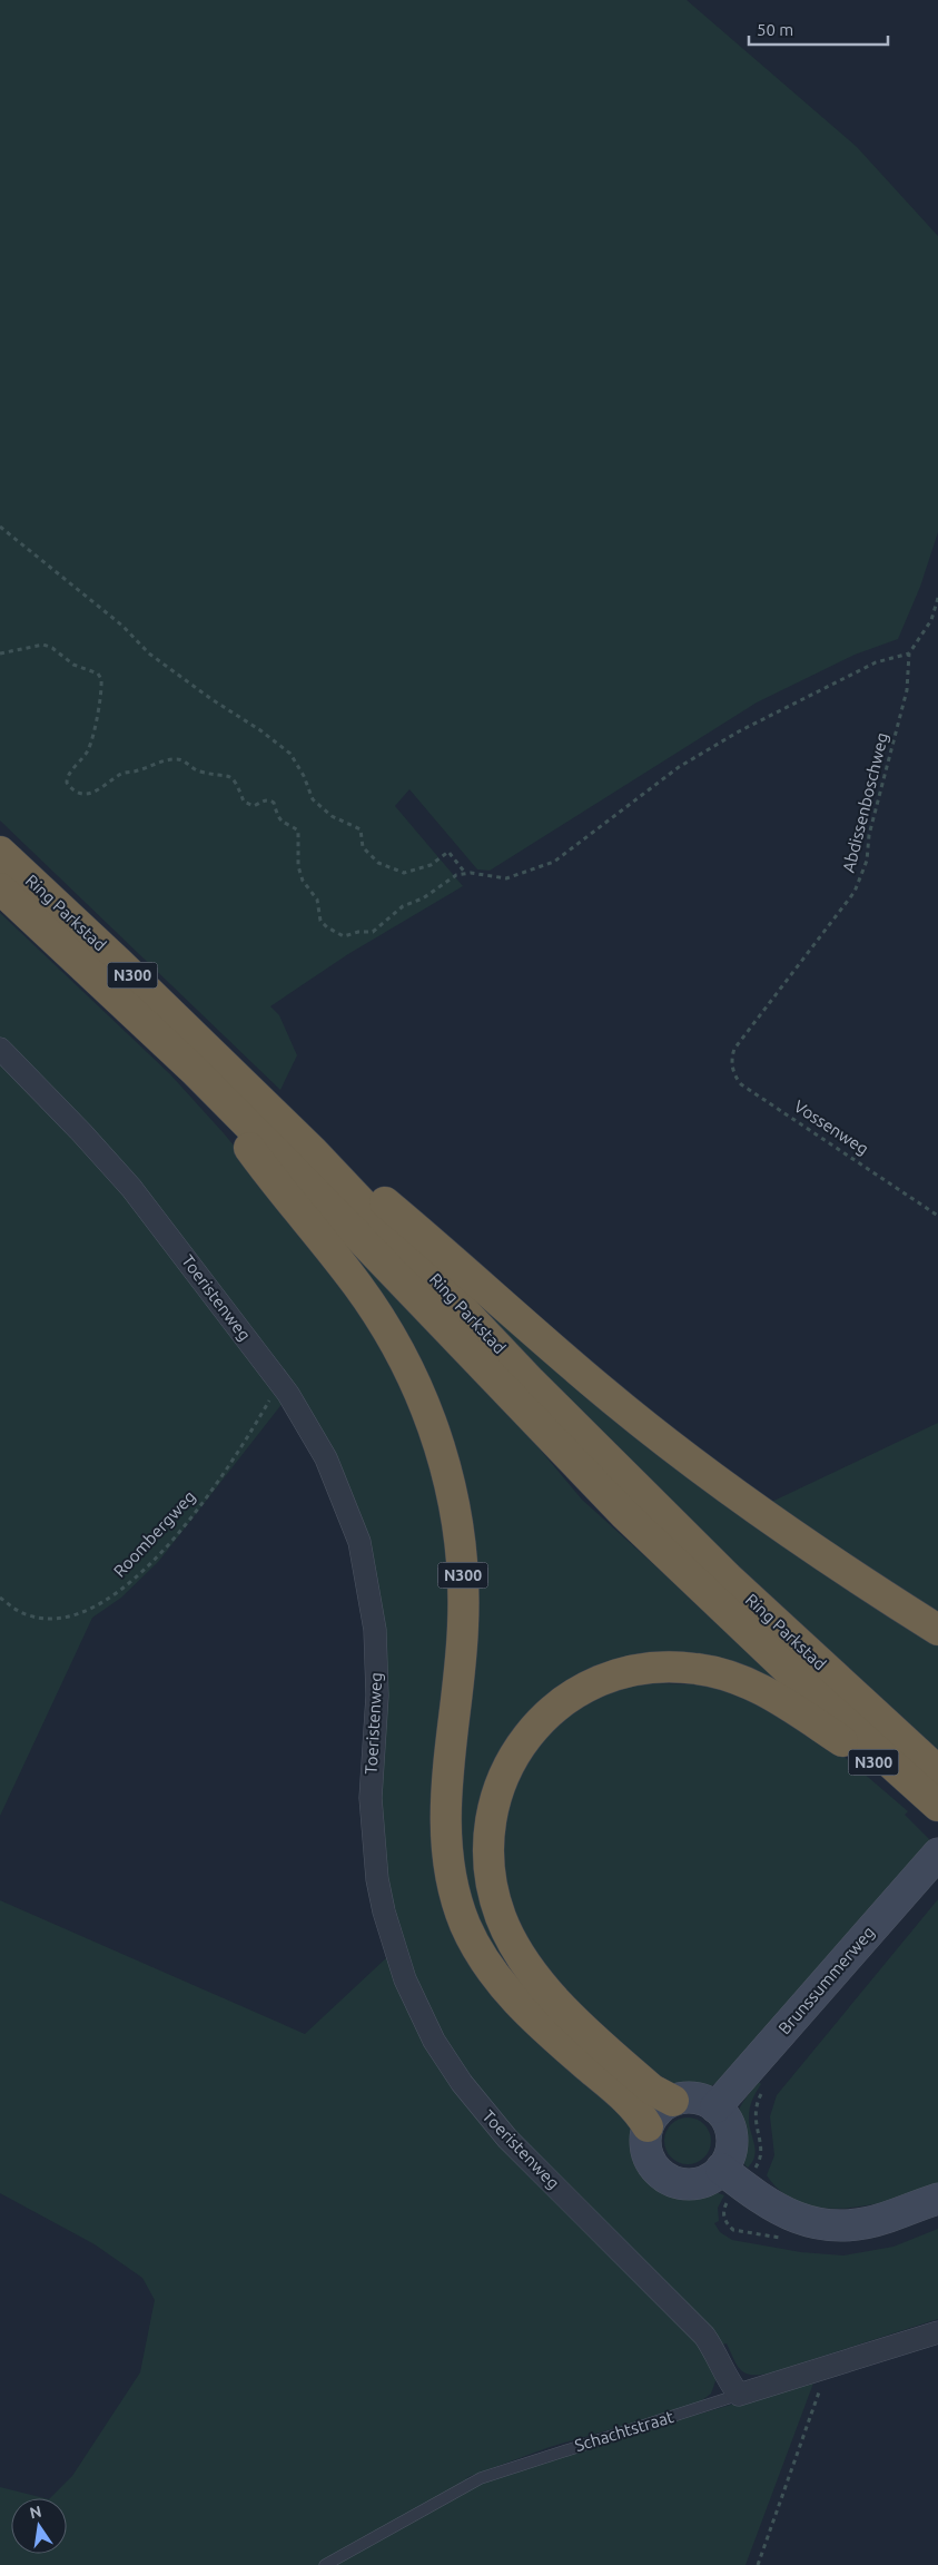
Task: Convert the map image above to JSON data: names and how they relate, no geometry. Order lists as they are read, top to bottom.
{
  "streets": {
    "highway": ["Ring Parkstad", "N300"],
    "street": ["Toeristenweg", "Brunssummerweg", "Schachtstraat"],
    "path": ["Abdissenboschweg", "Vossenweg", "Roombergweg"]
  },
  "crossings": [
    ["Abdissenboschweg", "Vossenweg"],
    ["Ring Parkstad", "N300"],
    ["N300", "Brunssummerweg"],
    ["Toeristenweg", "Roombergweg"],
    ["Toeristenweg", "Schachtstraat"]
  ],
  "scale_bar": "50 m",
  "north": "top"
}
